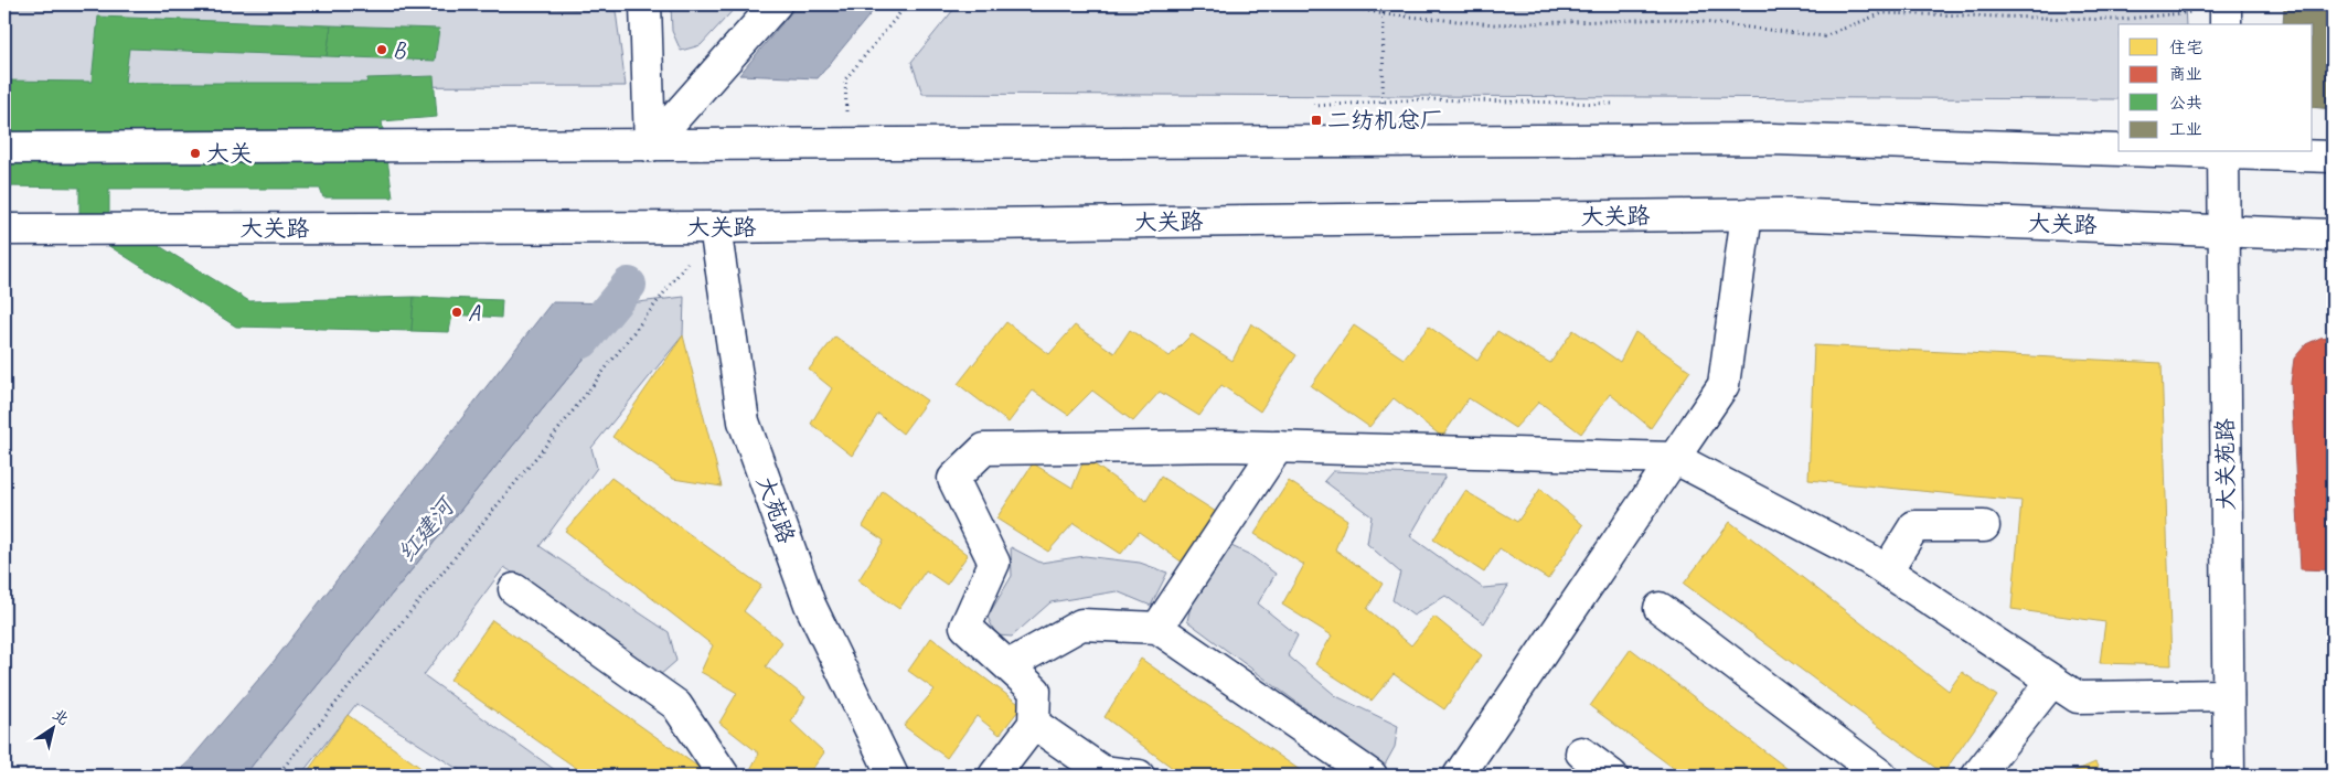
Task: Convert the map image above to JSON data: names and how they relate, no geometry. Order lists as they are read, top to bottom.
{
  "streets": {
    "main road": ["大关路", "大关苑路", "大苑路"]
  },
  "crossings": [
    ["大关路", "大关苑路"],
    ["大关路", "大苑路"]
  ],
  "water": ["红建河"],
  "places": {
    "other": ["B", "大关", "A"],
    "transit": ["二纺机总厂"]
  },
  "legend": [
    "住宅",
    "商业",
    "公共",
    "工业"
  ],
  "north": "top right"
}
